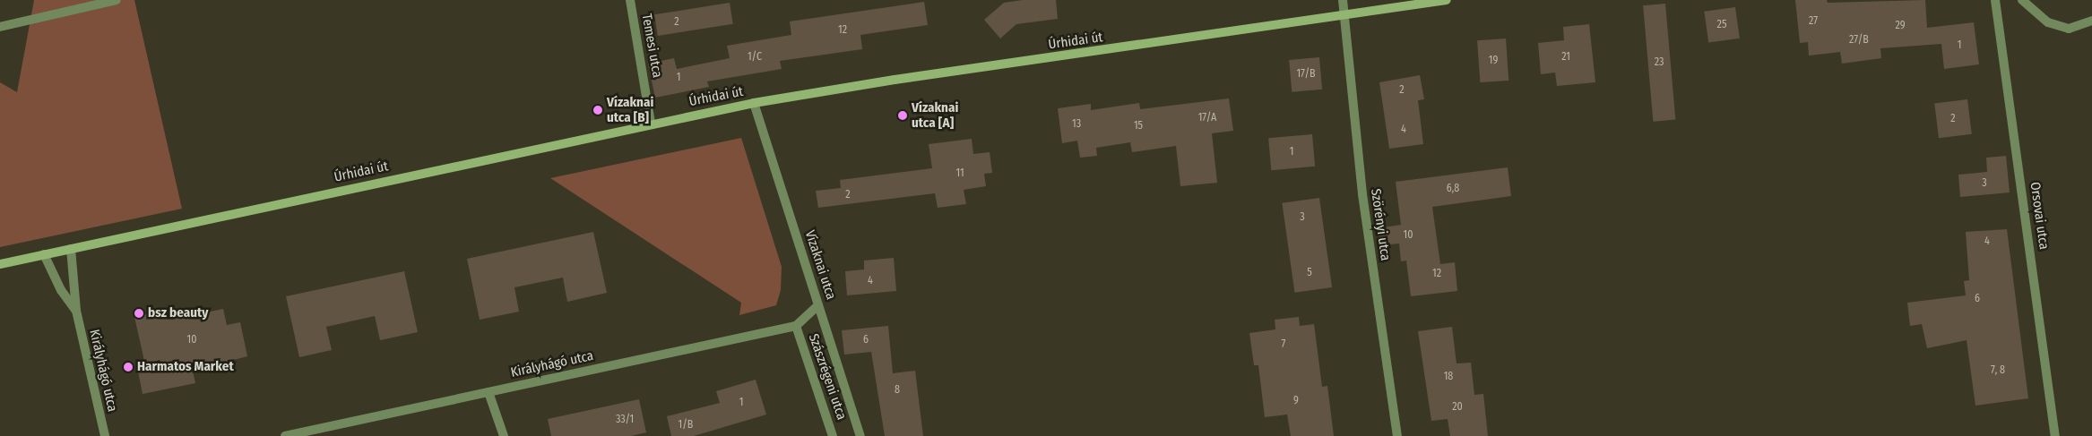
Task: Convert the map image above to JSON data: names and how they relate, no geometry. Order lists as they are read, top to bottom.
{
  "streets": {
    "main road": ["Úrhidai út"],
    "street": [
      "Temesi utca",
      "Orsovai utca",
      "Szörényi utca",
      "Vízaknai utca",
      "Királyhágó utca",
      "Szászrégeni utca"
    ]
  },
  "crossings": [
    ["Úrhidai út", "Temesi utca"],
    ["Úrhidai út", "Szörényi utca"],
    ["Úrhidai út", "Vízaknai utca"],
    ["Úrhidai út", "Királyhágó utca"],
    ["Királyhágó utca", "Szászrégeni utca"]
  ],
  "places": [
    "Vízaknai utca [B]",
    "Vízaknai utca [A]",
    "bsz beauty",
    "Harmatos Market"
  ],
  "house_numbers": [
    "27",
    "2",
    "25",
    "29",
    "12",
    "27/B",
    "1",
    "1/C",
    "21",
    "19",
    "23",
    "17/B",
    "1",
    "2",
    "17/A",
    "2",
    "13",
    "15",
    "4",
    "1",
    "11",
    "3",
    "6,8",
    "2",
    "3",
    "10",
    "4",
    "5",
    "12",
    "4",
    "6",
    "10",
    "6",
    "7",
    "7, 8",
    "18",
    "8",
    "9",
    "1",
    "20",
    "33/1",
    "1/B"
  ]
}
